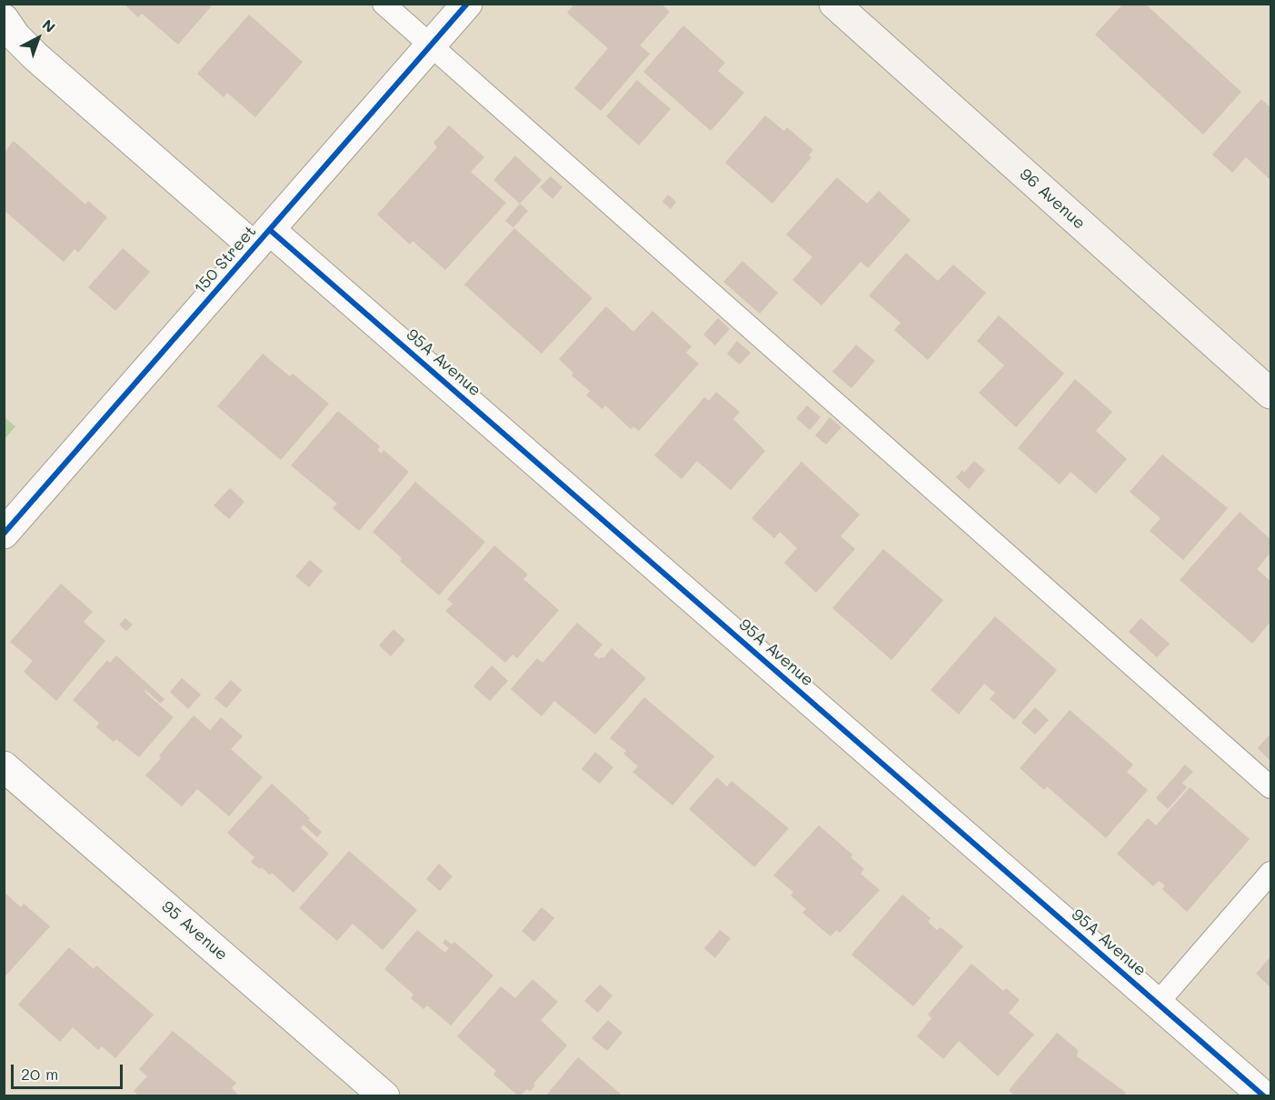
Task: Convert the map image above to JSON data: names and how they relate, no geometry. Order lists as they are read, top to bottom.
{
  "streets": {
    "main road": ["96 Avenue"],
    "street": ["150 Street", "95A Avenue", "95 Avenue"]
  },
  "crossings": [
    ["150 Street", "95A Avenue"]
  ],
  "scale_bar": "20 m",
  "north": "top right"
}
